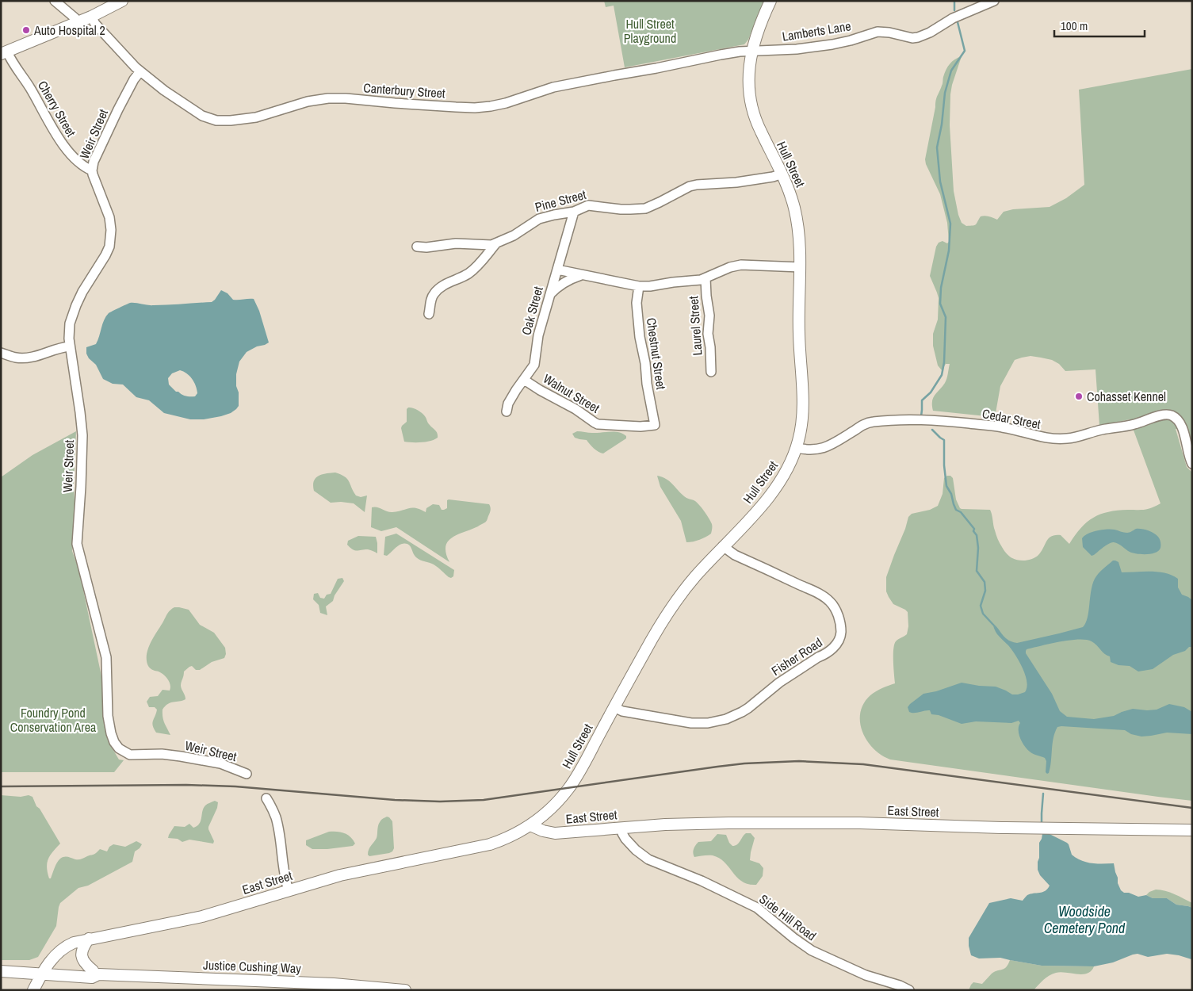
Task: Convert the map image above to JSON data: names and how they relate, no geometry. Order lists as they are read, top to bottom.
{
  "streets": {
    "main road": ["Hull Street", "East Street", "Justice Cushing Way"],
    "street": [
      "Lamberts Lane",
      "Canterbury Street",
      "Cherry Street",
      "Weir Street",
      "Pine Street",
      "Oak Street",
      "Laurel Street",
      "Chestnut Street",
      "Walnut Street",
      "Cedar Street",
      "Fisher Road",
      "Side Hill Road"
    ]
  },
  "crossings": [
    ["Lamberts Lane", "Canterbury Street"],
    ["Lamberts Lane", "Hull Street"],
    ["Canterbury Street", "Weir Street"],
    ["Canterbury Street", "Hull Street"],
    ["Cherry Street", "Weir Street"],
    ["Hull Street", "Pine Street"],
    ["Hull Street", "Cedar Street"],
    ["Hull Street", "Fisher Road"],
    ["Hull Street", "East Street"],
    ["Pine Street", "Oak Street"],
    ["Oak Street", "Walnut Street"],
    ["Chestnut Street", "Walnut Street"],
    ["East Street", "Side Hill Road"],
    ["East Street", "Justice Cushing Way"]
  ],
  "water": ["Woodside Cemetery Pond"],
  "parks": ["Hull Street Playground", "Foundry Pond Conservation Area"],
  "places": ["Auto Hospital 2", "Cohasset Kennel"],
  "scale_bar": "100 m"
}
